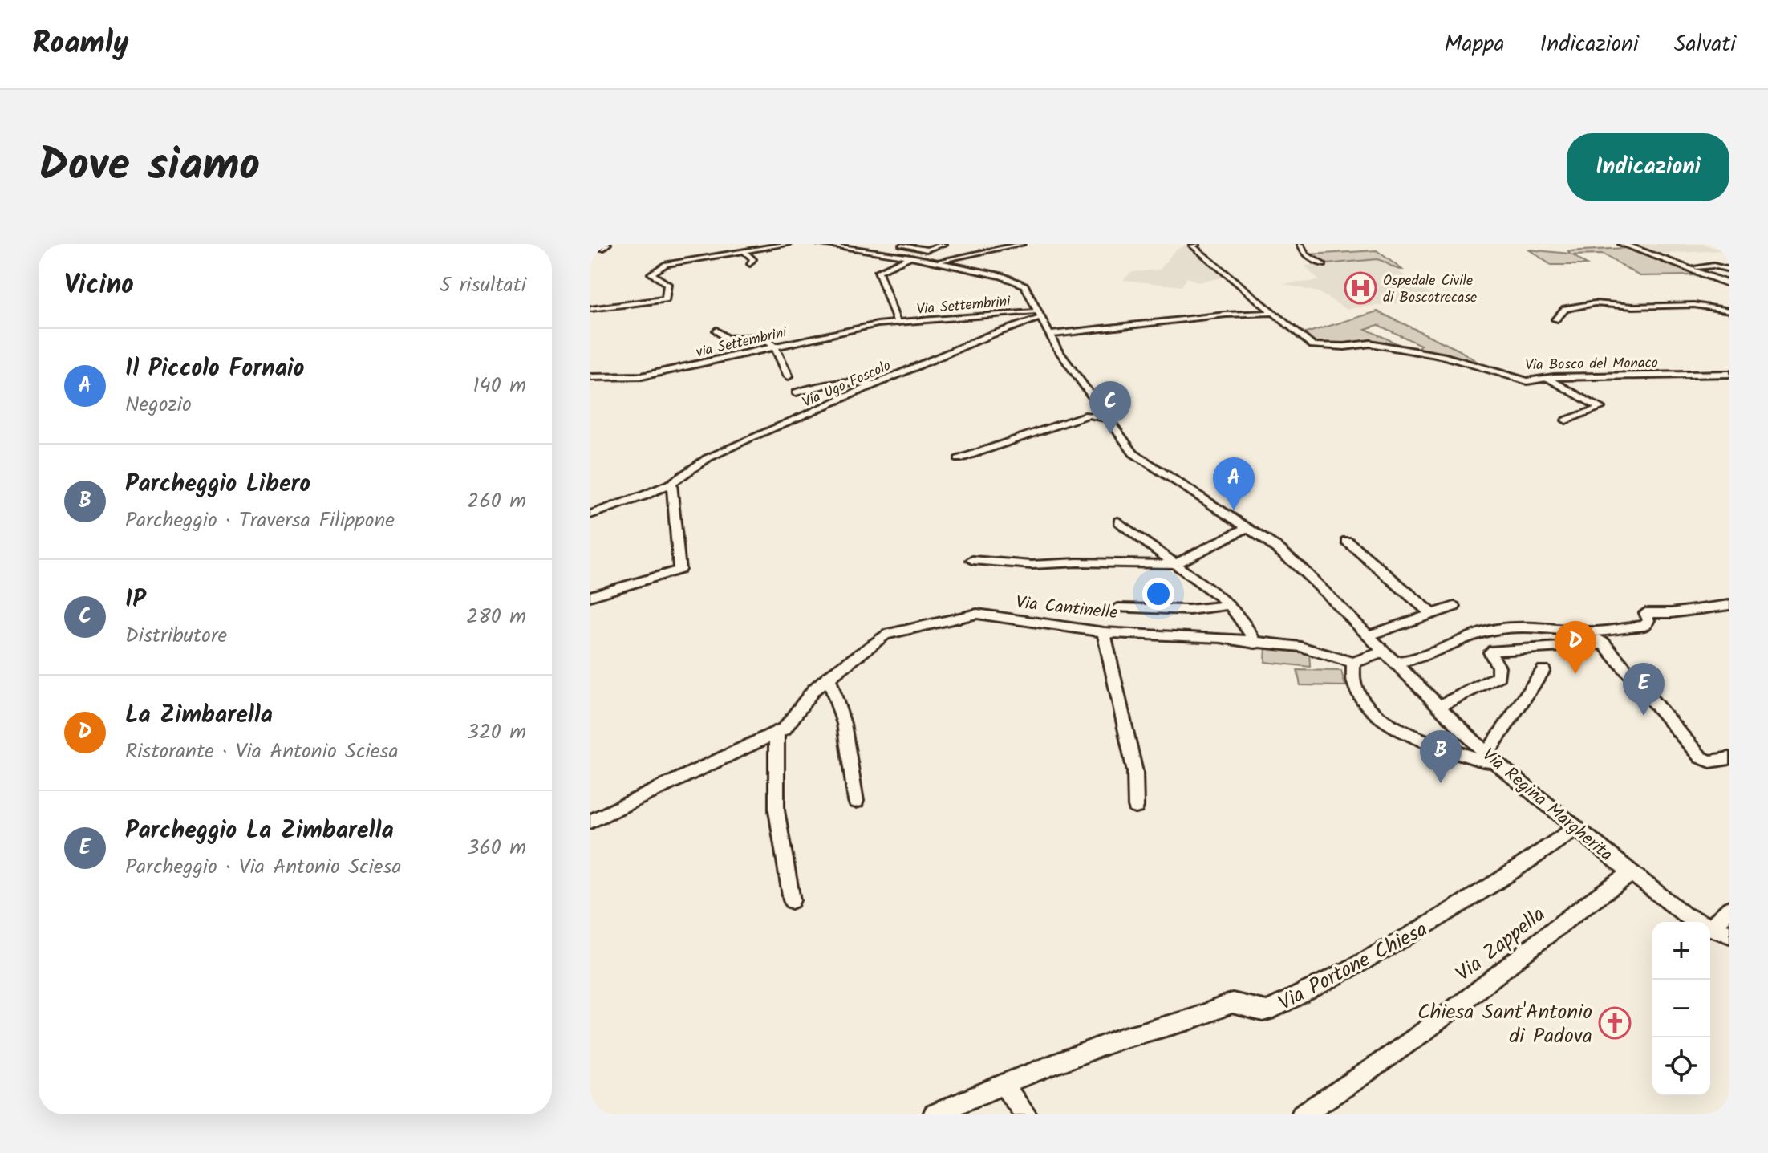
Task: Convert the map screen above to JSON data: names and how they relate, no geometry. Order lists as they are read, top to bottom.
{
  "streets": {
    "street": [
      "Via Settembrini",
      "via Settembrini",
      "Via Bosco del Monaco",
      "Via Ugo Foscolo",
      "Via Cantinelle",
      "Via Regina Margherita",
      "Via Zappella",
      "Via Portone Chiesa"
    ]
  },
  "crossings": [
    ["Via Settembrini", "via Settembrini"],
    ["Via Settembrini", "Via Ugo Foscolo"],
    ["Via Regina Margherita", "Via Zappella"],
    ["Via Regina Margherita", "Via Portone Chiesa"]
  ],
  "places": {
    "hospital": ["Ospedale Civile di Boscotrecase"],
    "church": ["Chiesa Sant'Antonio di Padova"]
  },
  "page": {
    "header": "Roamly",
    "nav": ["Mappa", "Indicazioni", "Salvati"],
    "title": "Dove siamo",
    "buttons": "Indicazioni",
    "heading": ["Vicino", "5 risultati"],
    "list": [
      {
        "mark": "A",
        "name": "Il Piccolo Fornaio",
        "note": "Negozio",
        "value": "140 m"
      },
      {
        "mark": "B",
        "name": "Parcheggio Libero",
        "note": "Parcheggio · Traversa Filippone",
        "value": "260 m"
      },
      {
        "mark": "C",
        "name": "IP",
        "note": "Distributore",
        "value": "280 m"
      },
      {
        "mark": "D",
        "name": "La Zimbarella",
        "note": "Ristorante · Via Antonio Sciesa",
        "value": "320 m"
      },
      {
        "mark": "E",
        "name": "Parcheggio La Zimbarella",
        "note": "Parcheggio · Via Antonio Sciesa",
        "value": "360 m"
      }
    ],
    "pins": [
      "C",
      "A",
      "D",
      "E",
      "B"
    ],
    "map_buttons": ["+", "−"]
  }
}
